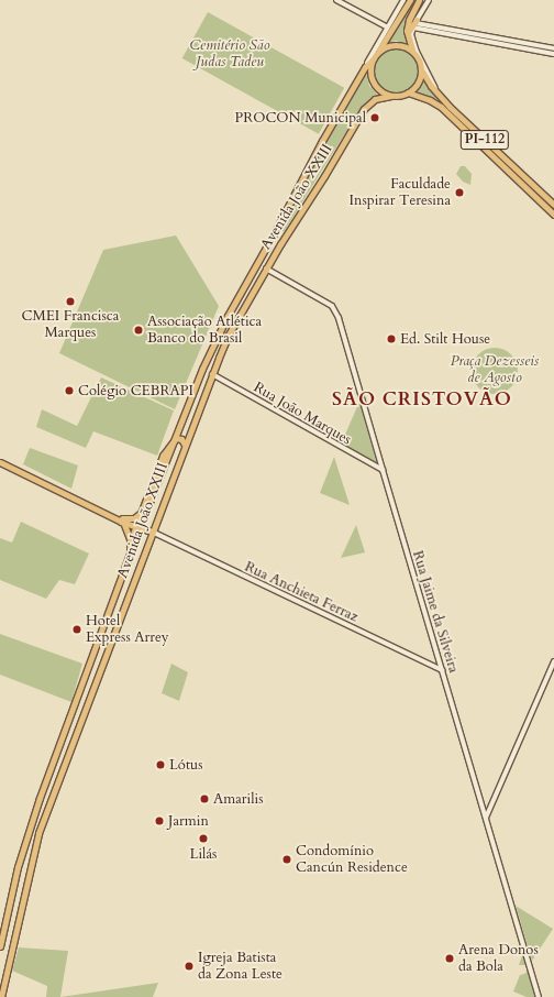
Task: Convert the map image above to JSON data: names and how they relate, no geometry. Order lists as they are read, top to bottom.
{
  "streets": {
    "main road": ["PI-112", "Avenida João XXIII"],
    "street": ["Rua João Marques", "Rua Anchieta Ferraz", "Rua Jaime da Silveira"]
  },
  "crossings": [
    ["PI-112", "Avenida João XXIII"],
    ["Avenida João XXIII", "Rua João Marques"],
    ["Avenida João XXIII", "Rua Anchieta Ferraz"],
    ["Avenida João XXIII", "Rua Jaime da Silveira"],
    ["Rua João Marques", "Rua Jaime da Silveira"],
    ["Rua Anchieta Ferraz", "Rua Jaime da Silveira"]
  ],
  "districts": ["SÃO CRISTOVÃO"],
  "parks": ["Cemitério São Judas Tadeu", "Praça Dezesseis de Agosto"],
  "places": [
    "PROCON Municipal",
    "Faculdade Inspirar Teresina",
    "CMEI Francisca Marques",
    "Associação Atlética Banco do Brasil",
    "Ed. Stilt House",
    "Colégio CEBRAPI",
    "Hotel Express Arrey",
    "Lótus",
    "Amarilis",
    "Jarmin",
    "Lilás",
    "Condomínio Cancún Residence",
    "Arena Donos da Bola",
    "Igreja Batista da Zona Leste"
  ]
}
